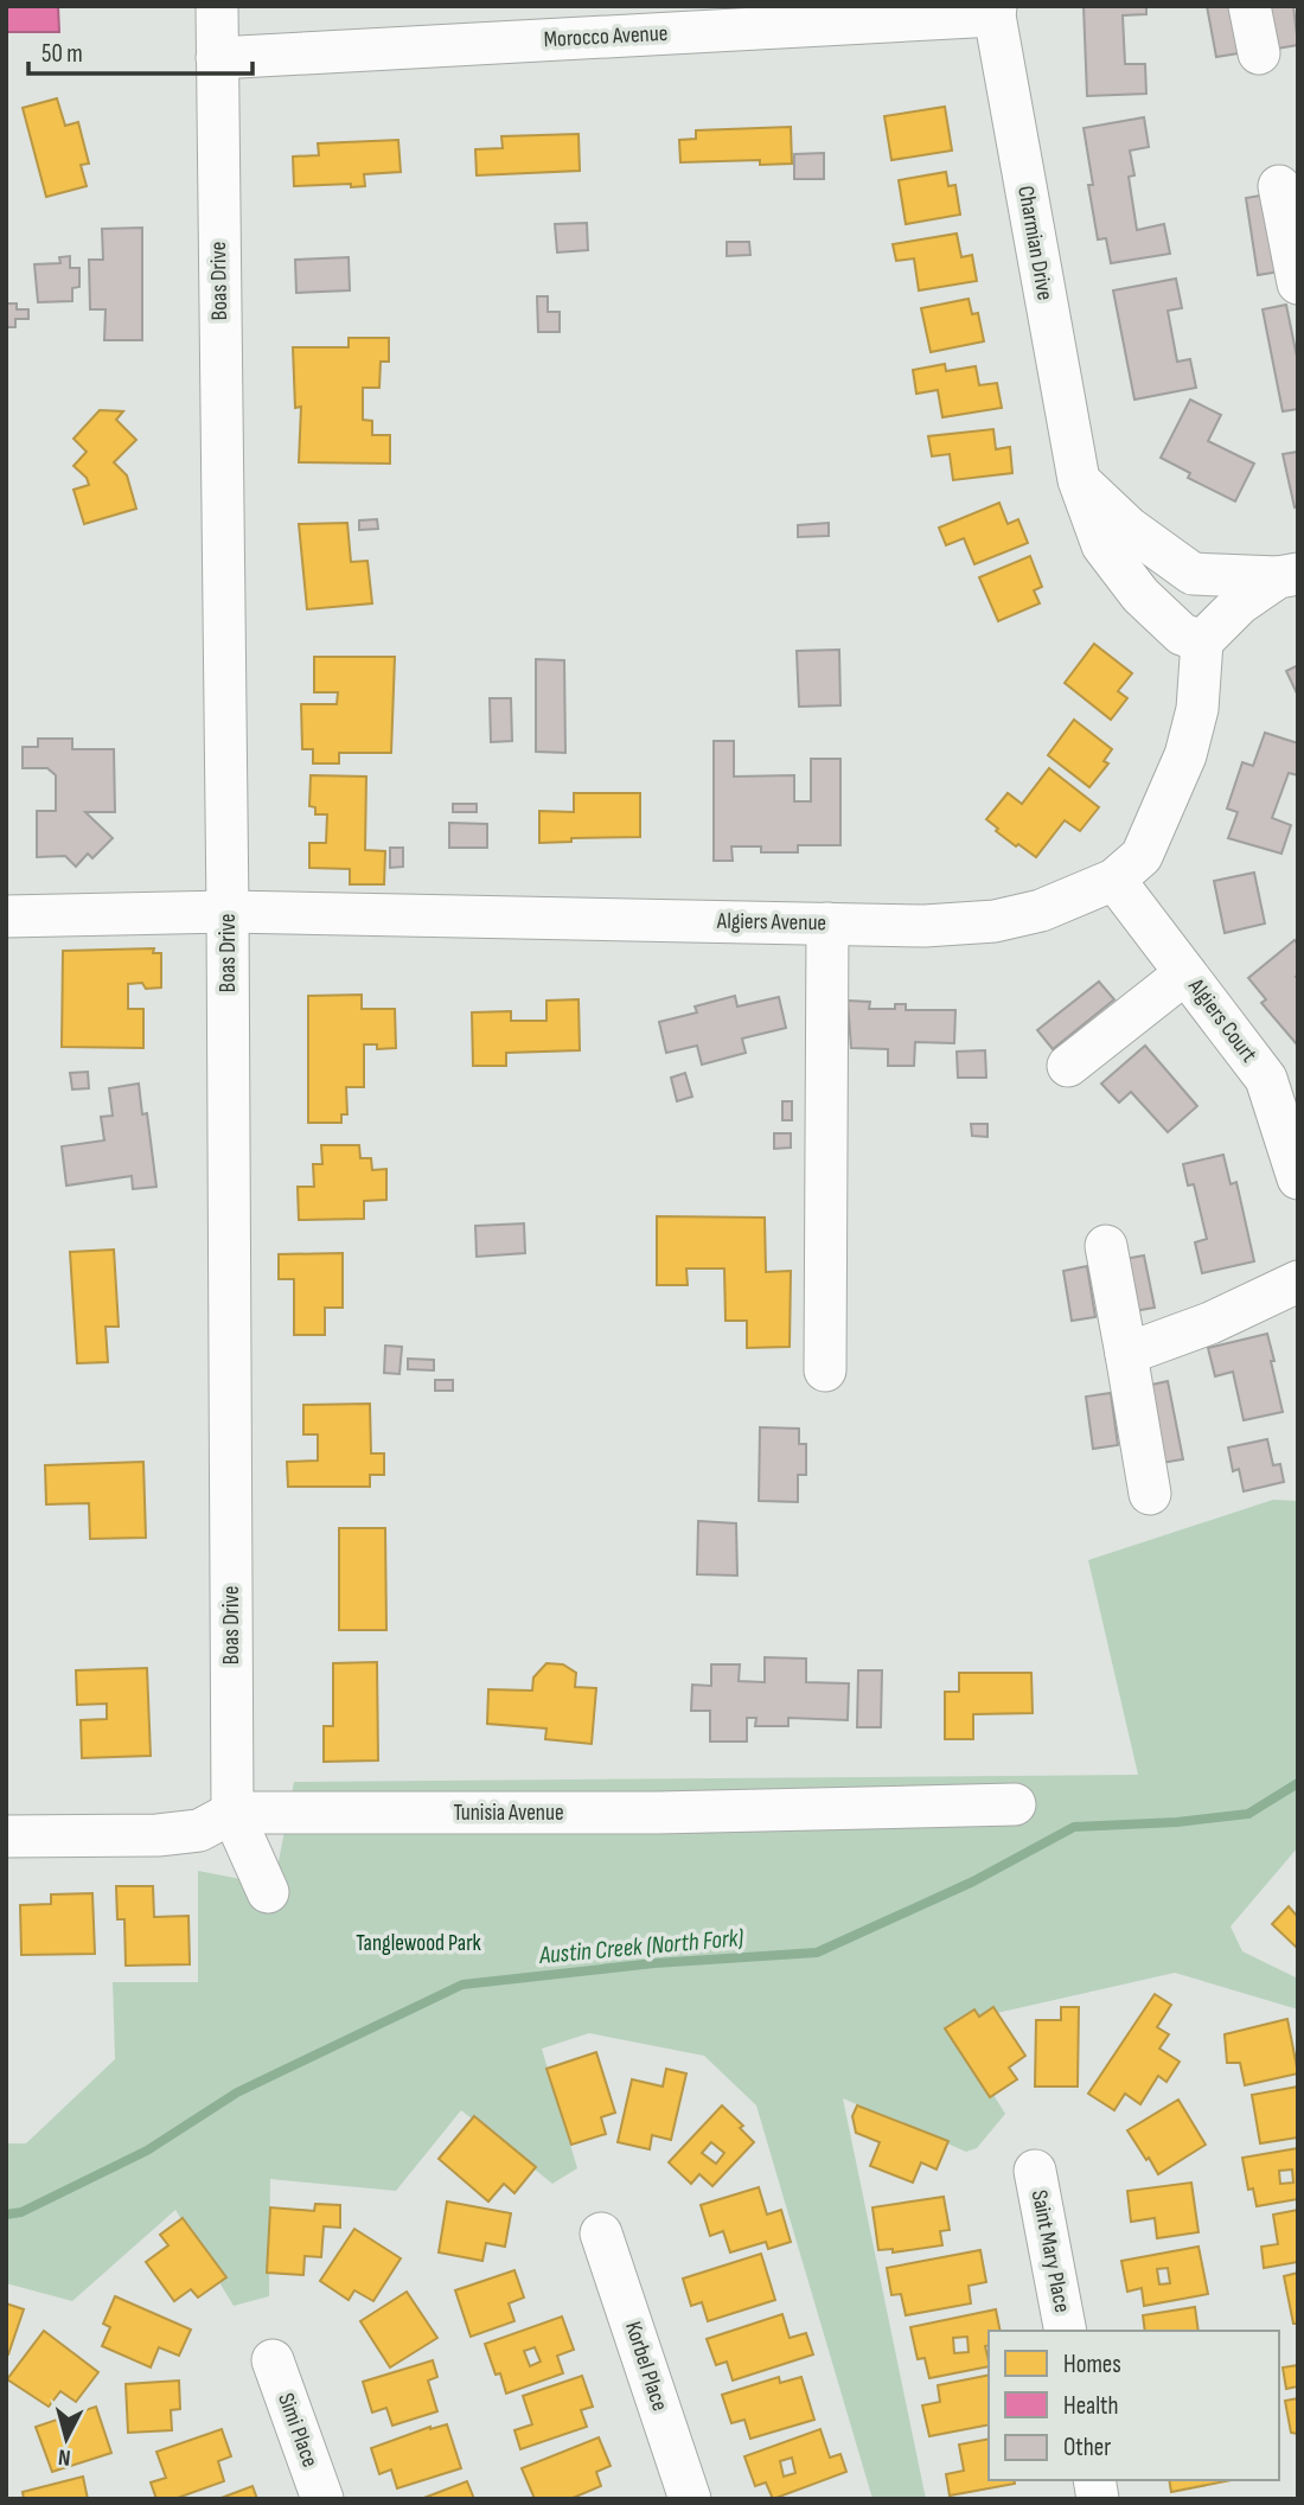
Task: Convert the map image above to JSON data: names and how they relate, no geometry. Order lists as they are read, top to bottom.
{
  "streets": {
    "street": [
      "Morocco Avenue",
      "Charmian Drive",
      "Boas Drive",
      "Algiers Avenue",
      "Algiers Court",
      "Tunisia Avenue",
      "Saint Mary Place",
      "Korbel Place",
      "Simi Place"
    ]
  },
  "crossings": [
    ["Morocco Avenue", "Charmian Drive"],
    ["Morocco Avenue", "Boas Drive"],
    ["Charmian Drive", "Algiers Avenue"],
    ["Boas Drive", "Algiers Avenue"],
    ["Boas Drive", "Tunisia Avenue"],
    ["Algiers Avenue", "Algiers Court"]
  ],
  "water": ["Austin Creek (North Fork)"],
  "parks": ["Tanglewood Park"],
  "legend": ["Homes", "Health", "Other"],
  "scale_bar": "50 m",
  "north": "bottom"
}
